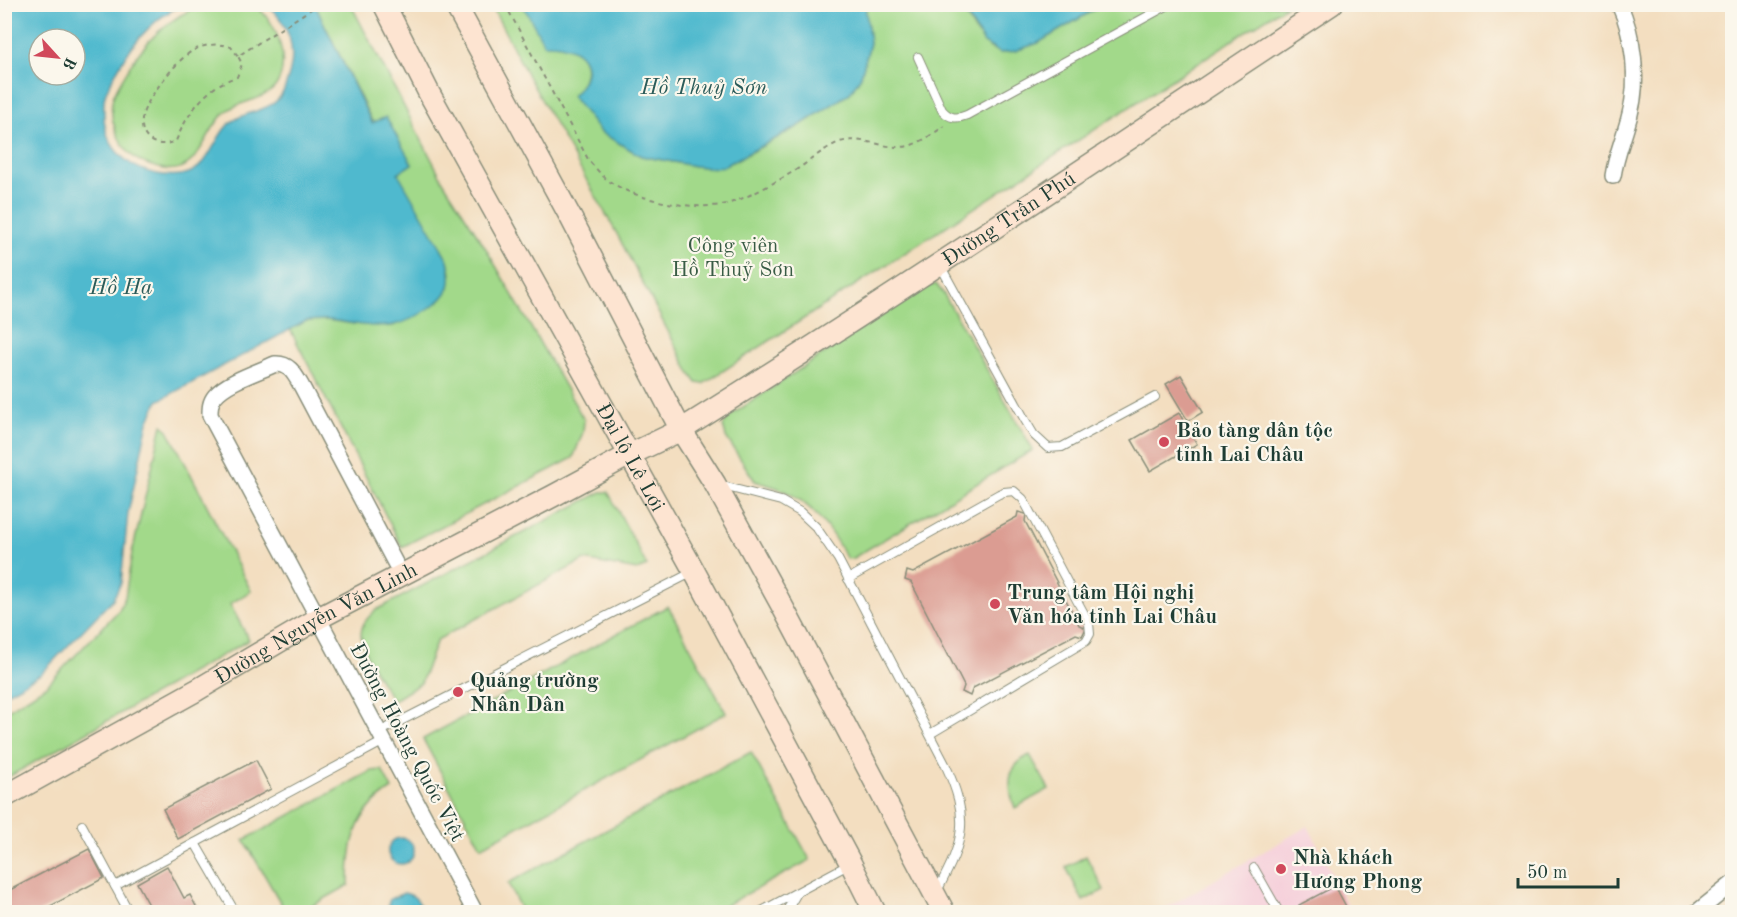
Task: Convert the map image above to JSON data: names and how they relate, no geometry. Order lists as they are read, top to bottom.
{
  "streets": {
    "main road": ["Đường Trần Phú", "Đại lộ Lê Lợi", "Đường Nguyễn Văn Linh"],
    "street": ["Đường Hoàng Quốc Việt"]
  },
  "crossings": [
    ["Đường Trần Phú", "Đại lộ Lê Lợi"],
    ["Đường Trần Phú", "Đường Nguyễn Văn Linh"],
    ["Đại lộ Lê Lợi", "Đường Nguyễn Văn Linh"],
    ["Đường Nguyễn Văn Linh", "Đường Hoàng Quốc Việt"]
  ],
  "water": ["Hồ Thuỷ Sơn", "Hồ Hạ"],
  "parks": ["Công viên Hồ Thuỷ Sơn"],
  "places": [
    "Bảo tàng dân tộc tỉnh Lai Châu",
    "Trung tâm Hội nghị Văn hóa tỉnh Lai Châu",
    "Quảng trường Nhân Dân",
    "Nhà khách Hương Phong"
  ],
  "scale_bar": "50 m",
  "north": "bottom right"
}
